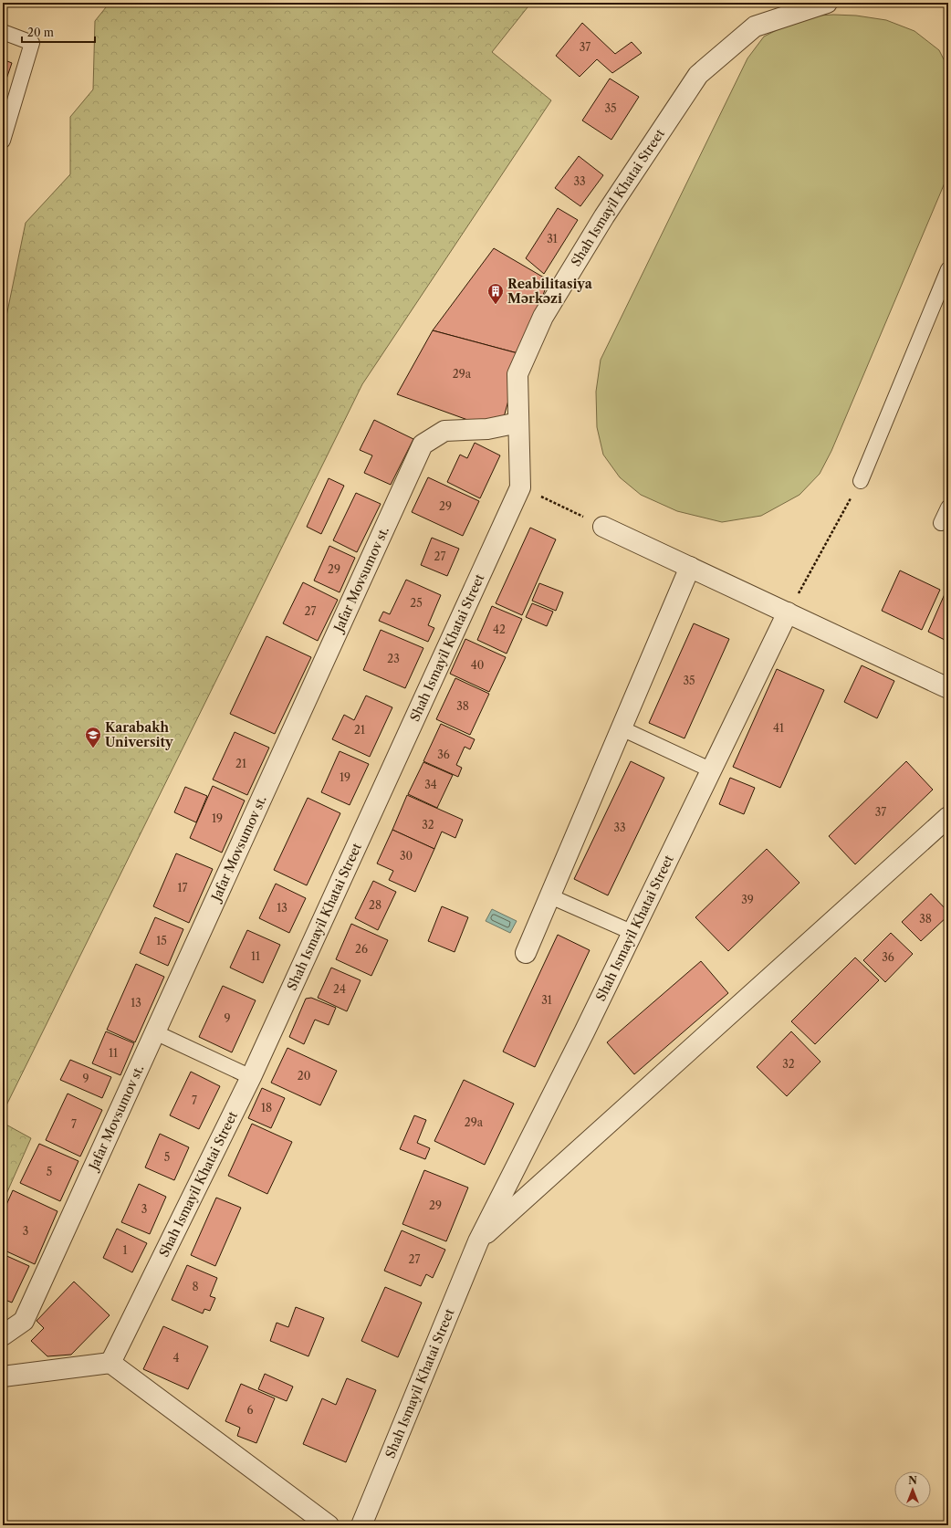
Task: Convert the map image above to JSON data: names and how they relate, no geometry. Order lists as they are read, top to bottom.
{
  "streets": {
    "street": ["Shah Ismayil Khatai Street", "Jafar Movsumov st."]
  },
  "crossings": [
    ["Shah Ismayil Khatai Street", "Jafar Movsumov st."]
  ],
  "places": {
    "building": ["Reabilitasiya Mərkəzi"],
    "school or university": ["Karabakh University"]
  },
  "house_numbers": [
    "37",
    "35",
    "33",
    "31",
    "29a",
    "29",
    "27",
    "29",
    "25",
    "27",
    "42",
    "23",
    "40",
    "35",
    "38",
    "41",
    "21",
    "36",
    "21",
    "19",
    "34",
    "37",
    "19",
    "32",
    "33",
    "30",
    "17",
    "39",
    "28",
    "13",
    "38",
    "15",
    "26",
    "11",
    "36",
    "24",
    "31",
    "13",
    "9",
    "11",
    "32",
    "20",
    "9",
    "7",
    "18",
    "29a",
    "7",
    "5",
    "5",
    "29",
    "3",
    "3",
    "1",
    "27",
    "8",
    "4",
    "6"
  ],
  "scale_bar": "20 m",
  "north": "top"
}
